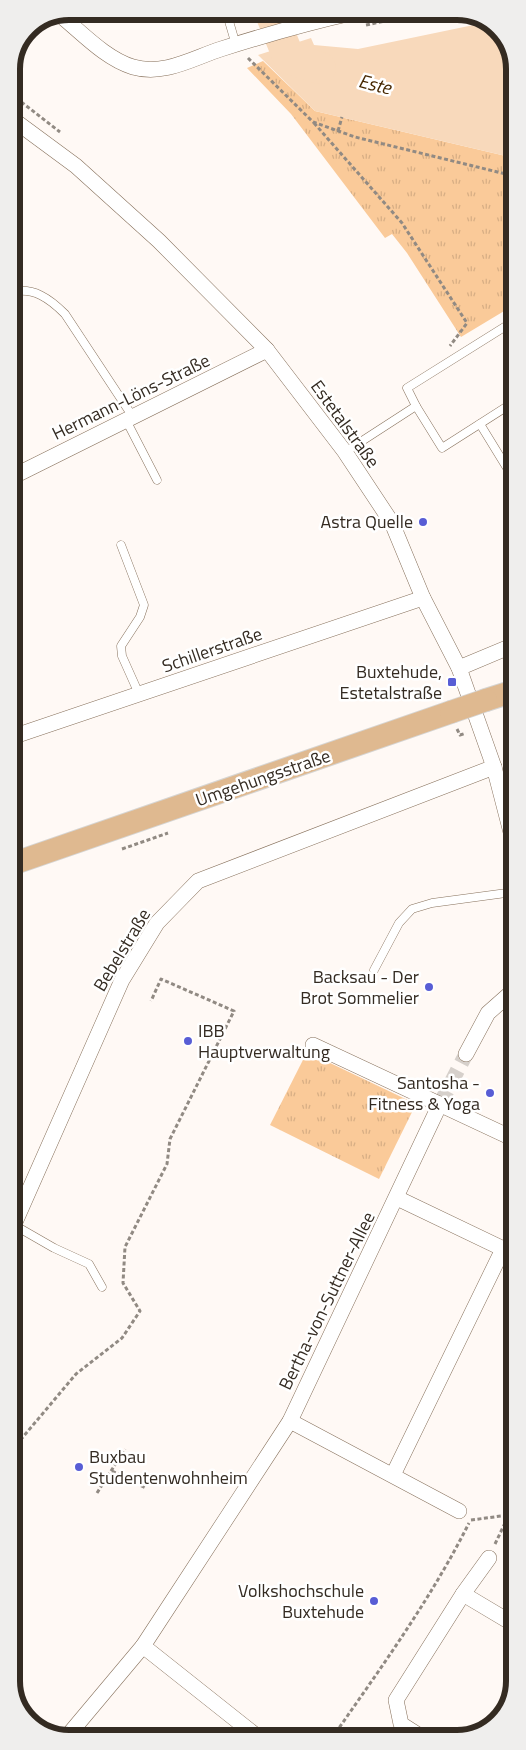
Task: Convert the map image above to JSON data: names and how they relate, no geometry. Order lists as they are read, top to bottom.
{
  "streets": {
    "main road": ["Umgehungsstraße"],
    "street": [
      "Hermann-Löns-Straße",
      "Estetalstraße",
      "Schillerstraße",
      "Bebelstraße",
      "Bertha-von-Suttner-Allee"
    ]
  },
  "crossings": [
    ["Hermann-Löns-Straße", "Estetalstraße"],
    ["Estetalstraße", "Schillerstraße"],
    ["Estetalstraße", "Bebelstraße"]
  ],
  "water": ["Este"],
  "places": {
    "other": [
      "Astra Quelle",
      "Backsau - Der Brot Sommelier",
      "IBB Hauptverwaltung",
      "Santosha - Fitness & Yoga",
      "Buxbau Studentenwohnheim",
      "Volkshochschule Buxtehude"
    ],
    "transit": ["Buxtehude, Estetalstraße"]
  }
}
